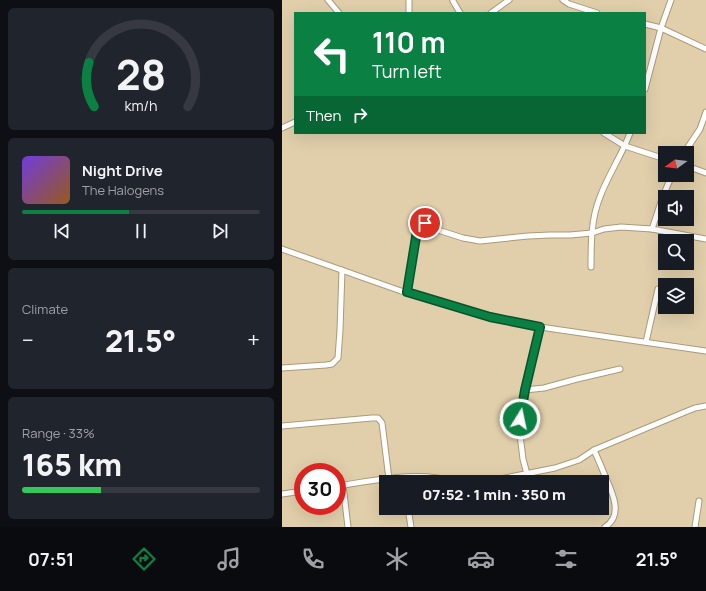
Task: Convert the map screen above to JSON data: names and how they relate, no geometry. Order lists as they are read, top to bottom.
{
  "north": "left",
  "page": {
    "turn": ["110 m", "Turn left"],
    "then": "Then",
    "song": ["Night Drive", "The Halogens"],
    "tile": [
      "Climate",
      ["Range · 33%", "165 km"]
    ],
    "heat": ["−", "21.5°", "+"],
    "limit": "30",
    "trip": "07:52 · 1 min · 350 m",
    "tabs": ["07:51", "21.5°"],
    "gauge": ["28", "km/h"]
  }
}
